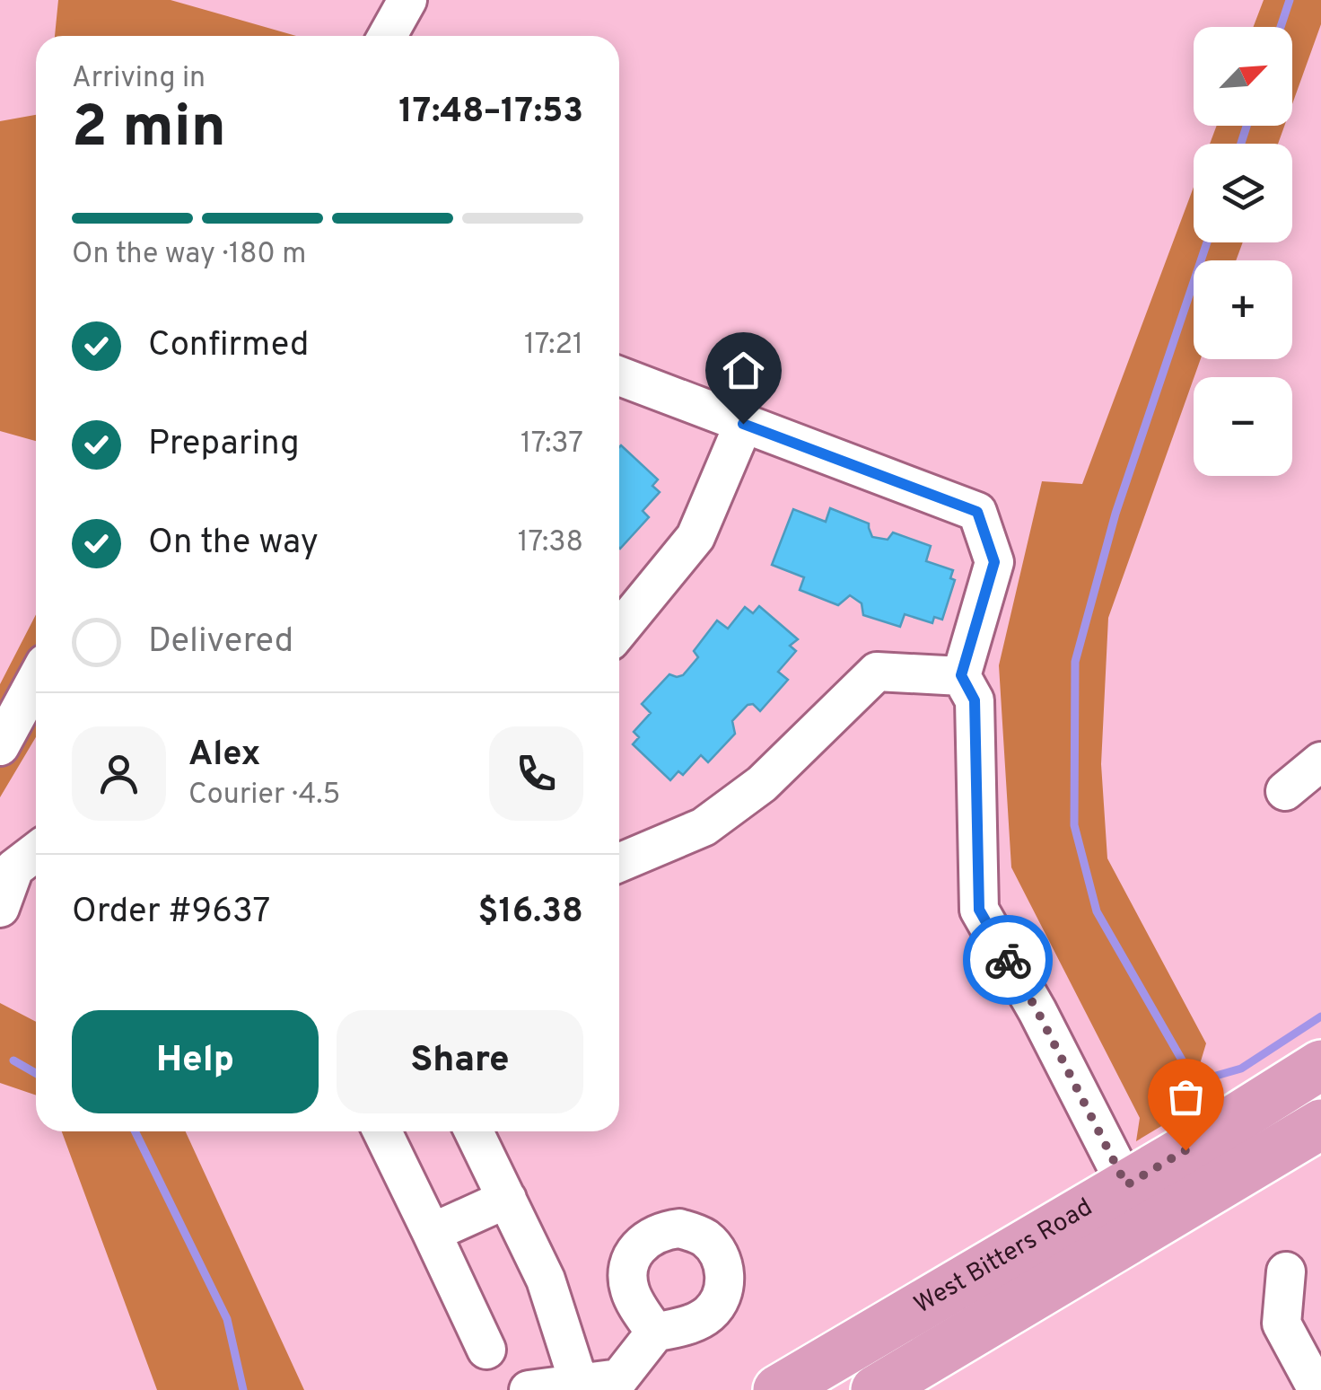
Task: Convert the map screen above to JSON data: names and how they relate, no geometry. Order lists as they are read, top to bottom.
{
  "streets": {
    "main road": ["West Bitters Road"]
  },
  "north": "top right",
  "page": {
    "map_buttons": ["+", "−"],
    "heading": ["2 min", "Arriving in", "17:48–17:53"],
    "panel": [
      "Alex",
      "Courier · 4.5",
      "Order #9637",
      "$16.38"
    ],
    "bar": "On the way · 180 m",
    "list": [
      ["Confirmed", "17:21"],
      ["Preparing", "17:37"],
      ["On the way", "17:38"],
      "Delivered"
    ],
    "buttons": ["Help", "Share"]
  }
}
